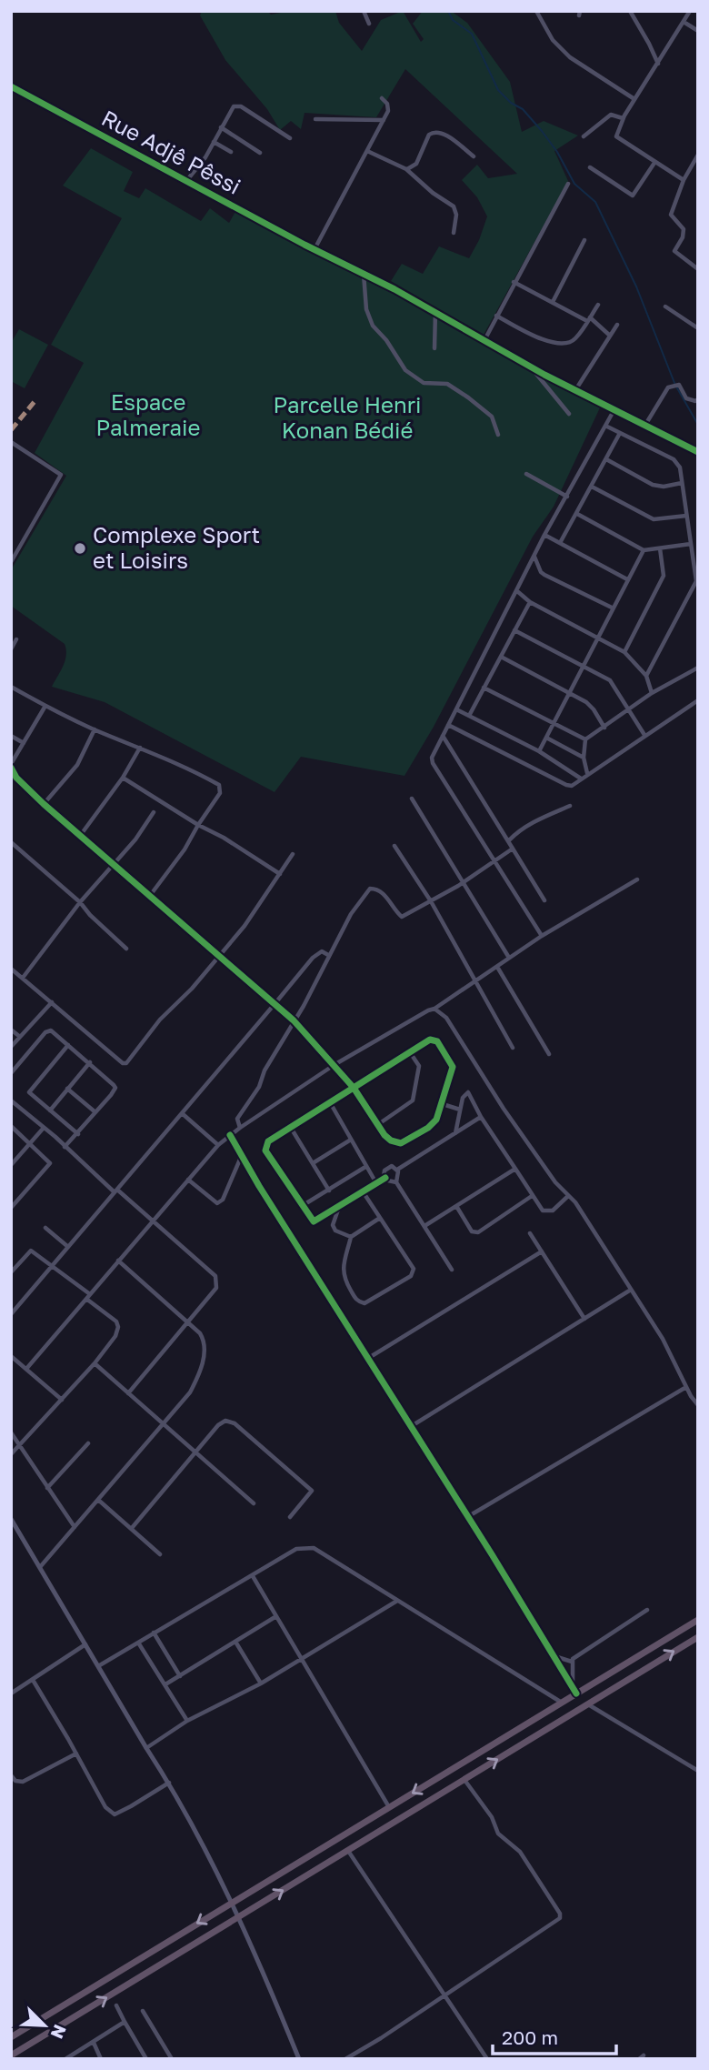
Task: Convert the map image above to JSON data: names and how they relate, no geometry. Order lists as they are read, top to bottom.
{
  "streets": {
    "street": ["Rue Adjê Pêssi"]
  },
  "parks": ["Espace Palmeraie", "Parcelle Henri Konan Bédié"],
  "places": ["Complexe Sport et Loisirs"],
  "scale_bar": "200 m",
  "north": "bottom right"
}
